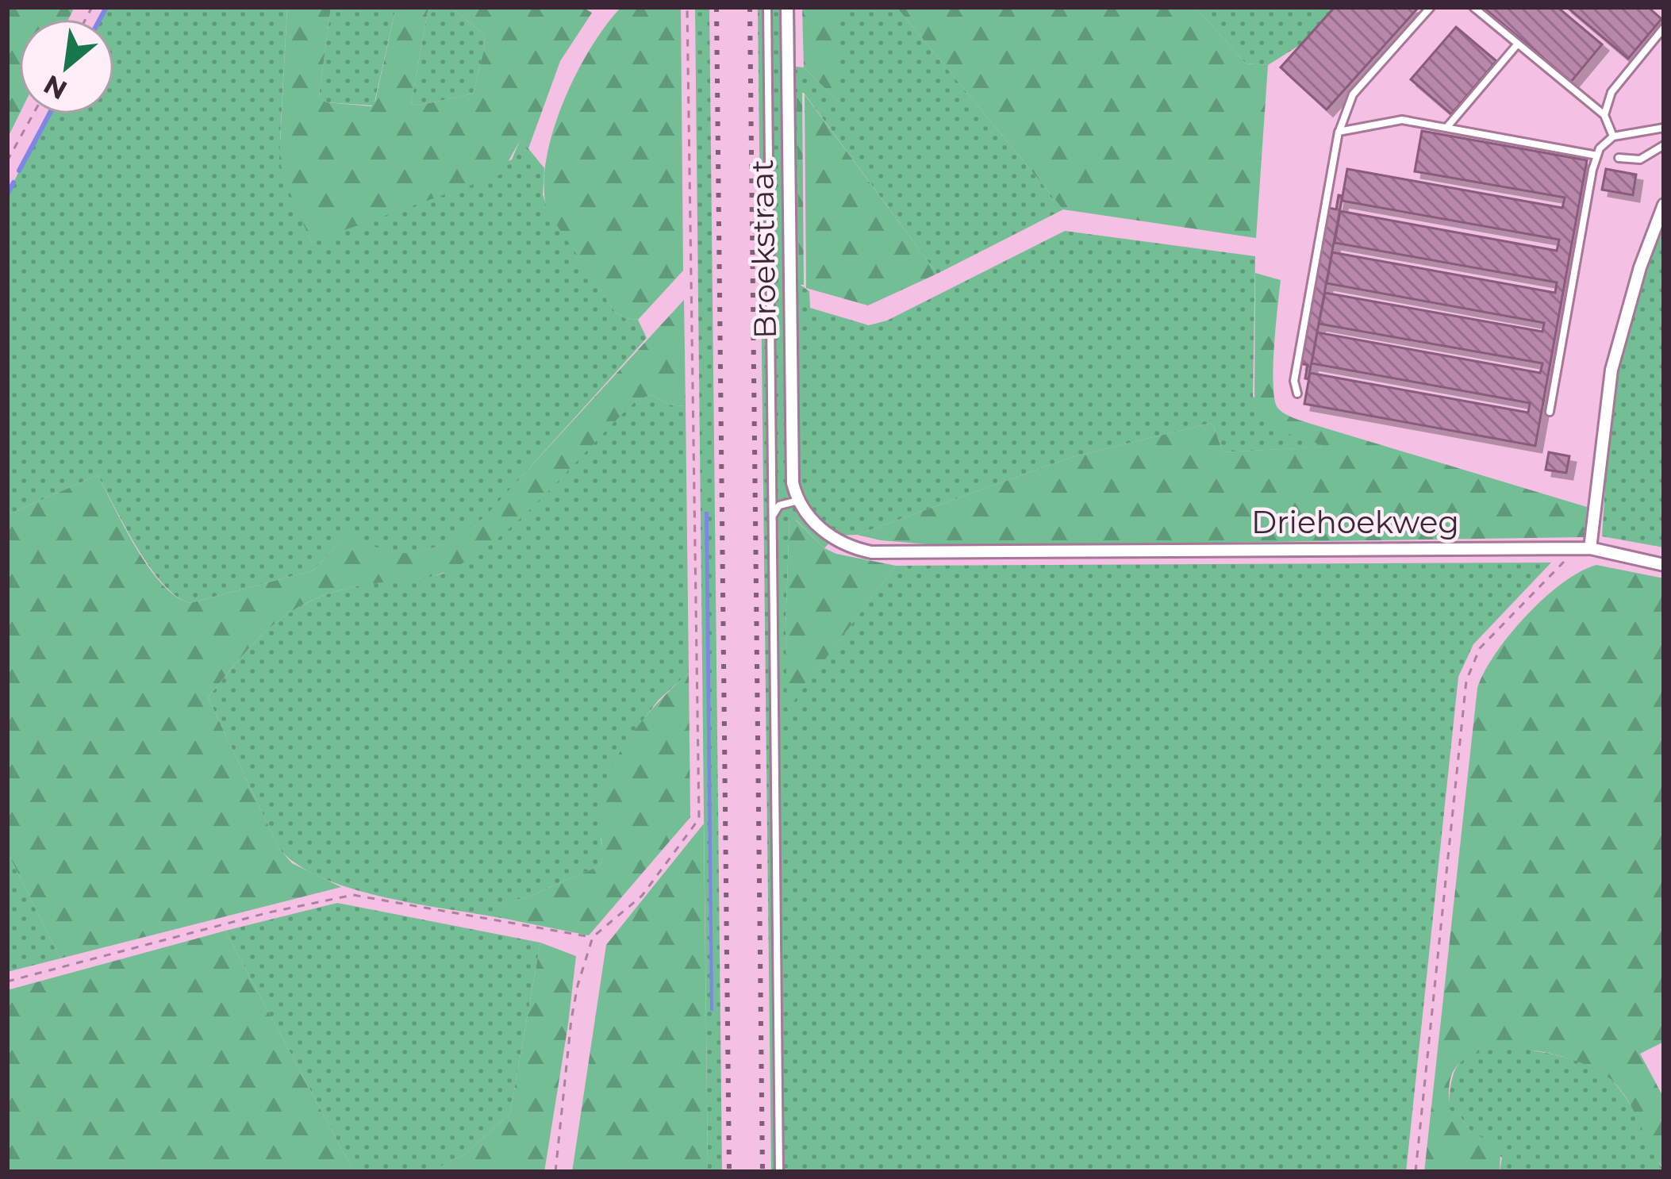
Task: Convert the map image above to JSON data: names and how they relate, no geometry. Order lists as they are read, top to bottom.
{
  "streets": {
    "street": ["Broekstraat", "Driehoekweg"]
  },
  "crossings": [
    ["Broekstraat", "Driehoekweg"]
  ],
  "north": "bottom left"
}
